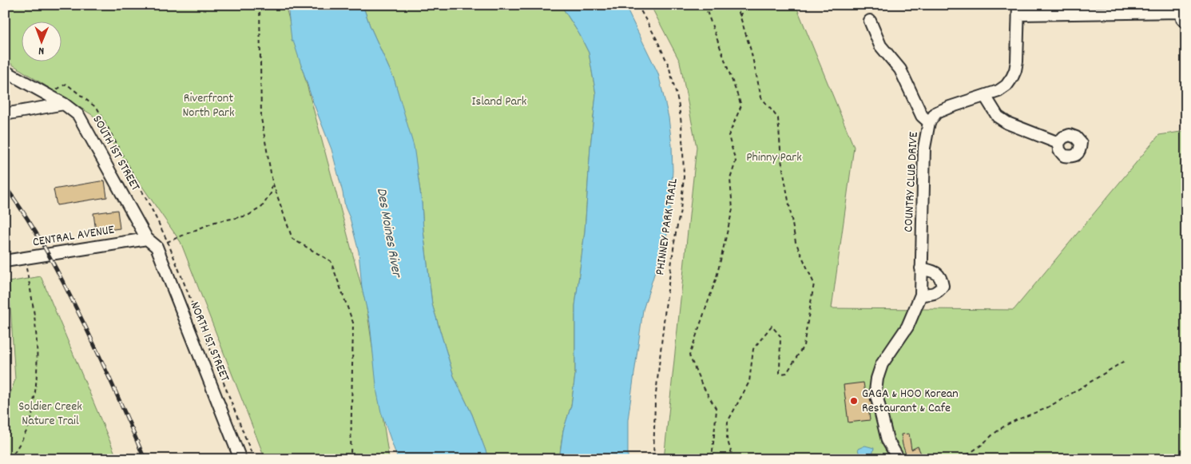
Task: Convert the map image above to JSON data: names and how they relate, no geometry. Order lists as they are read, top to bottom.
{
  "streets": {
    "street": [
      "SOUTH 1ST STREET",
      "COUNTRY CLUB DRIVE",
      "CENTRAL AVENUE",
      "NORTH 1ST STREET"
    ],
    "path": ["PHINNEY PARK TRAIL"]
  },
  "crossings": [
    ["SOUTH 1ST STREET", "CENTRAL AVENUE"],
    ["SOUTH 1ST STREET", "NORTH 1ST STREET"],
    ["CENTRAL AVENUE", "NORTH 1ST STREET"]
  ],
  "water": ["Des Moines River"],
  "parks": [
    "Riverfront North Park",
    "Island Park",
    "Phinny Park",
    "Soldier Creek Nature Trail"
  ],
  "places": ["GAGA & HOO Korean Restaurant & Cafe"],
  "north": "bottom"
}
